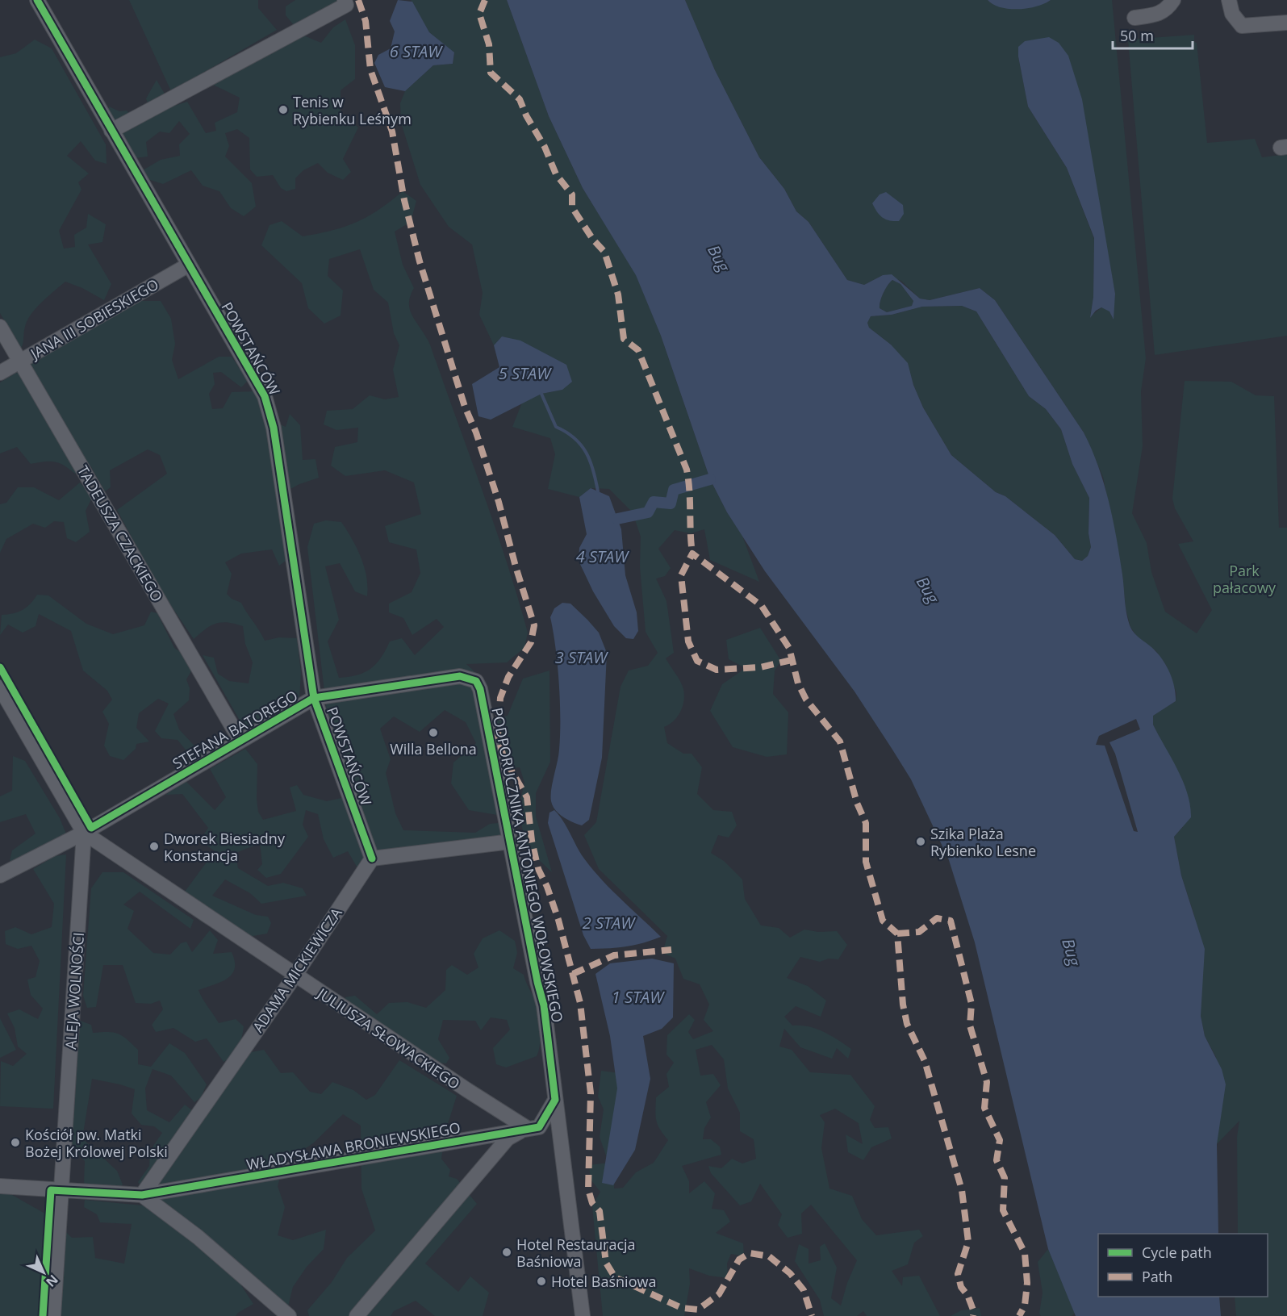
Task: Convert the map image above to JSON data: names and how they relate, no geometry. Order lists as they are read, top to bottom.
{
  "streets": {
    "street": [
      "JANA III SOBIESKIEGO",
      "POWSTAŃCÓW",
      "TADEUSZA CZACKIEGO",
      "STEFANA BATOREGO",
      "PODPORUCZNIKA ANTONIEGO WOŁOWSKIEGO",
      "ADAMA MICKIEWICZA",
      "ALEJA WOLNOŚCI",
      "JULIUSZA SŁOWACKIEGO",
      "WŁADYSŁAWA BRONIEWSKIEGO"
    ]
  },
  "crossings": [
    ["JANA III SOBIESKIEGO", "POWSTAŃCÓW"],
    ["JANA III SOBIESKIEGO", "TADEUSZA CZACKIEGO"],
    ["POWSTAŃCÓW", "STEFANA BATOREGO"],
    ["POWSTAŃCÓW", "ADAMA MICKIEWICZA"],
    ["TADEUSZA CZACKIEGO", "STEFANA BATOREGO"],
    ["STEFANA BATOREGO", "PODPORUCZNIKA ANTONIEGO WOŁOWSKIEGO"],
    ["STEFANA BATOREGO", "ALEJA WOLNOŚCI"],
    ["STEFANA BATOREGO", "JULIUSZA SŁOWACKIEGO"],
    ["ADAMA MICKIEWICZA", "JULIUSZA SŁOWACKIEGO"],
    ["ADAMA MICKIEWICZA", "WŁADYSŁAWA BRONIEWSKIEGO"],
    ["ALEJA WOLNOŚCI", "JULIUSZA SŁOWACKIEGO"],
    ["ALEJA WOLNOŚCI", "WŁADYSŁAWA BRONIEWSKIEGO"],
    ["JULIUSZA SŁOWACKIEGO", "WŁADYSŁAWA BRONIEWSKIEGO"]
  ],
  "water": [
    "6 STAW",
    "Bug",
    "5 STAW",
    "4 STAW",
    "3 STAW",
    "2 STAW",
    "1 STAW"
  ],
  "parks": ["Park pałacowy"],
  "places": [
    "Tenis w Rybienku Leśnym",
    "Willa Bellona",
    "Szika Plaża Rybienko Lesne",
    "Dworek Biesiadny Konstancja",
    "Kościół pw. Matki Bożej Królowej Polski",
    "Hotel Restauracja Baśniowa",
    "Hotel Baśniowa"
  ],
  "legend": ["Cycle path", "Path"],
  "scale_bar": "50 m",
  "north": "bottom right"
}
